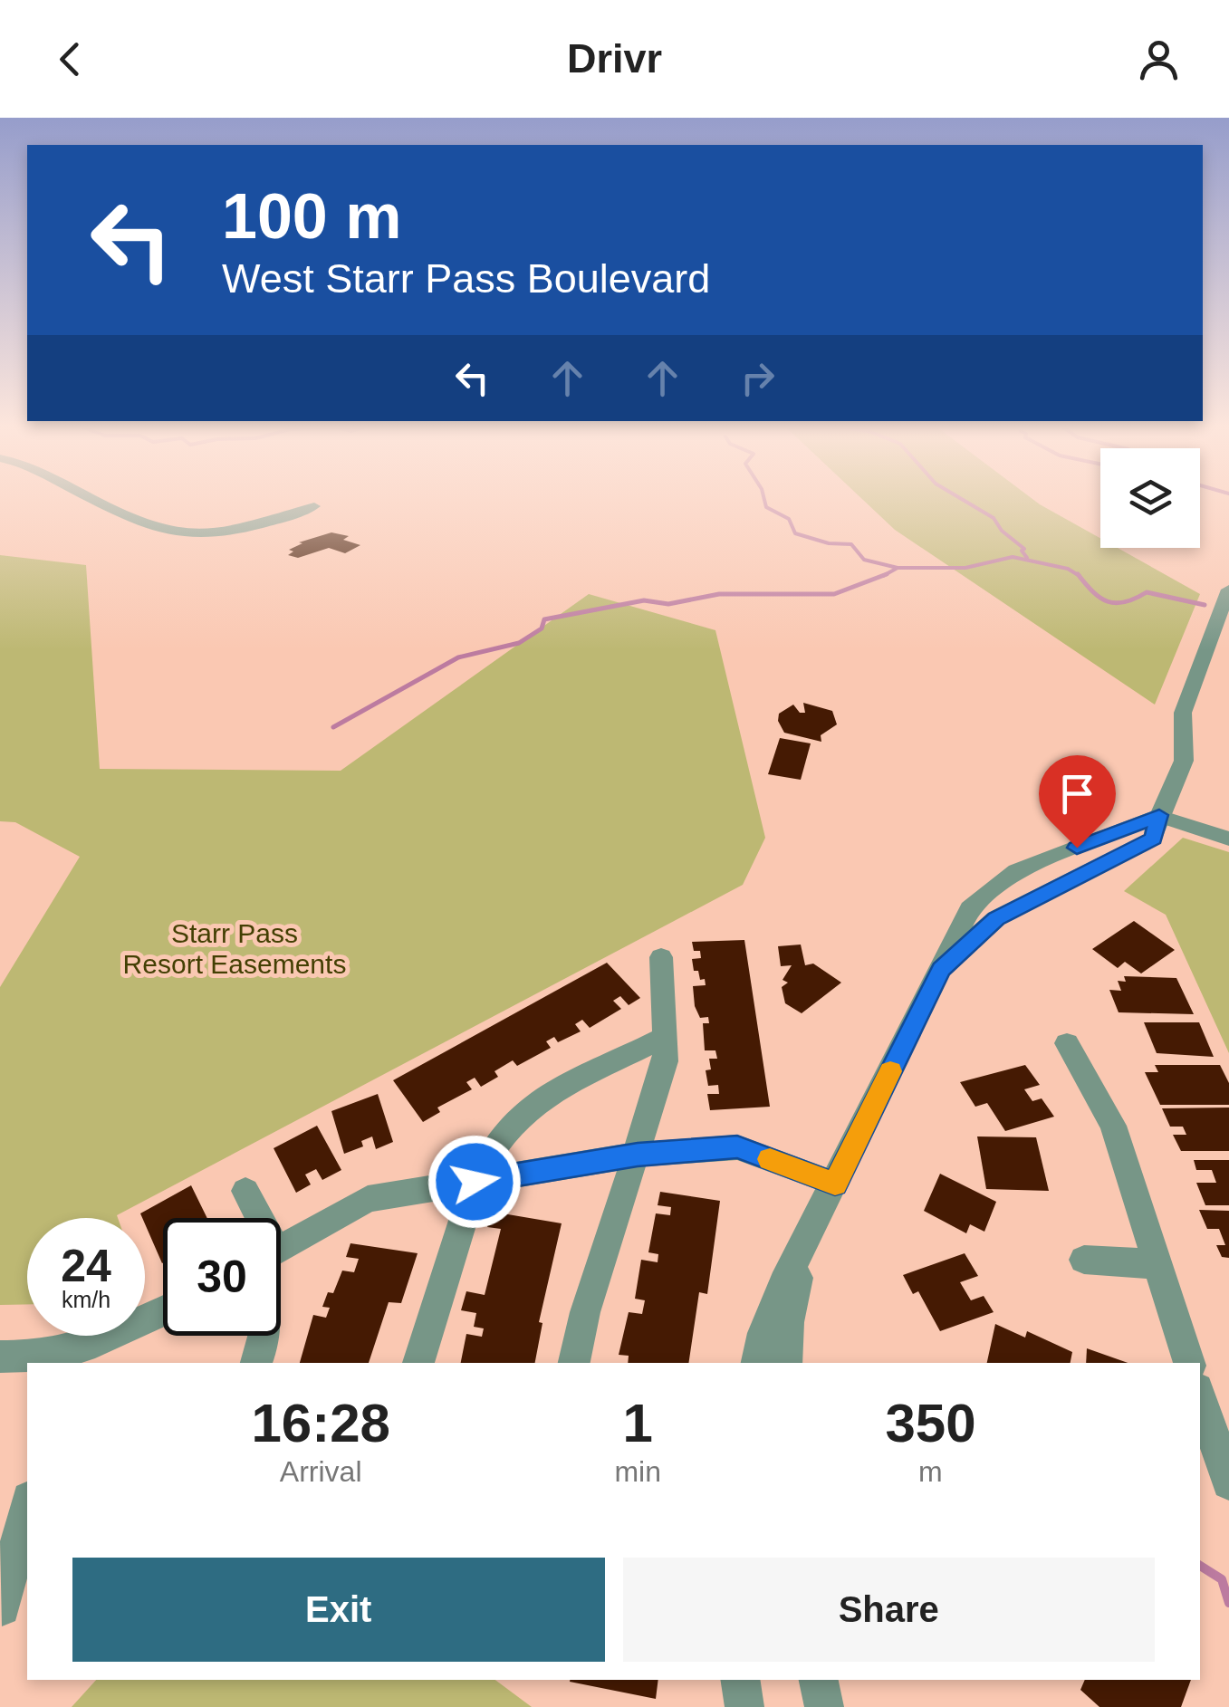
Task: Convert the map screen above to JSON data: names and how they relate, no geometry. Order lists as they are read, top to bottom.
{
  "parks": ["Starr Pass Resort Easements"],
  "page": {
    "header": "Drivr",
    "turn": ["100 m", "West Starr Pass Boulevard"],
    "speed": "24 km/h",
    "limit": "30",
    "eta": [
      "16:28",
      "Arrival",
      "1",
      "min",
      "350",
      "m"
    ],
    "buttons": ["Exit", "Share"]
  }
}
